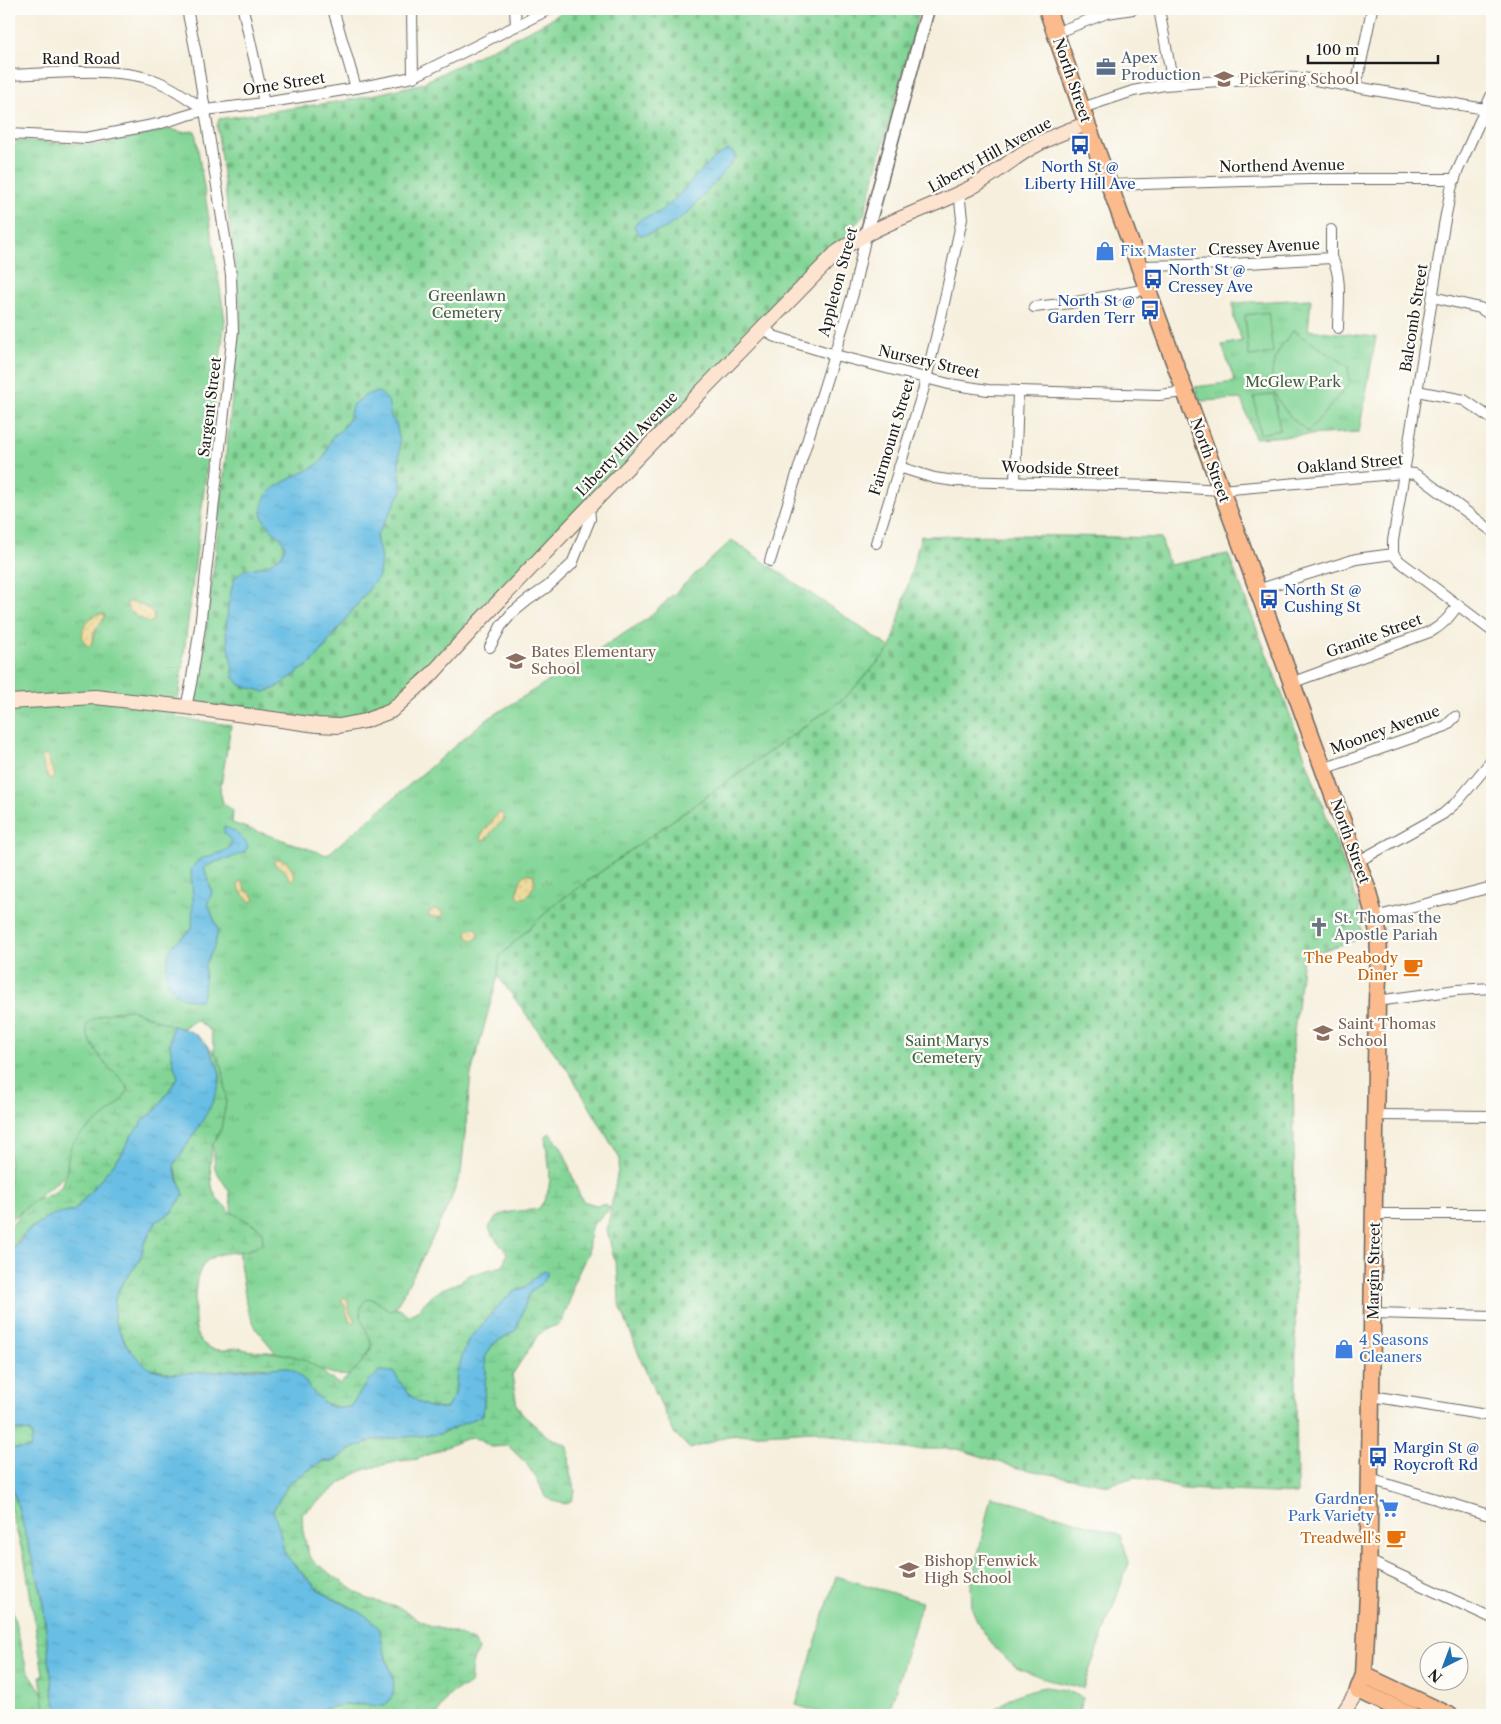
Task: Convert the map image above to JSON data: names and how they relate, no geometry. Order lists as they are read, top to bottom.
{
  "streets": {
    "highway": ["North Street", "Margin Street"],
    "main road": ["Liberty Hill Avenue"],
    "street": [
      "Rand Road",
      "Orne Street",
      "Northend Avenue",
      "Cressey Avenue",
      "Appleton Street",
      "Balcomb Street",
      "Nursery Street",
      "Sargent Street",
      "Fairmount Street",
      "Oakland Street",
      "Woodside Street",
      "Granite Street",
      "Mooney Avenue"
    ]
  },
  "crossings": [
    ["Rand Road", "Orne Street"],
    ["Rand Road", "Sargent Street"],
    ["North Street", "Liberty Hill Avenue"],
    ["North Street", "Northend Avenue"],
    ["North Street", "Cressey Avenue"],
    ["North Street", "Nursery Street"],
    ["North Street", "Oakland Street"],
    ["North Street", "Woodside Street"],
    ["North Street", "Granite Street"],
    ["North Street", "Mooney Avenue"],
    ["North Street", "Margin Street"],
    ["Orne Street", "Sargent Street"],
    ["Liberty Hill Avenue", "Appleton Street"],
    ["Liberty Hill Avenue", "Nursery Street"],
    ["Liberty Hill Avenue", "Sargent Street"],
    ["Liberty Hill Avenue", "Fairmount Street"],
    ["Northend Avenue", "Balcomb Street"],
    ["Appleton Street", "Nursery Street"],
    ["Balcomb Street", "Oakland Street"],
    ["Nursery Street", "Fairmount Street"],
    ["Fairmount Street", "Woodside Street"],
    ["Oakland Street", "Woodside Street"]
  ],
  "parks": ["Greenlawn Cemetery", "McGlew Park", "Saint Marys Cemetery"],
  "places": {
    "office": ["Apex Production"],
    "school or university": [
      "Pickering School",
      "Bates Elementary School",
      "Saint Thomas School",
      "Bishop Fenwick High School"
    ],
    "bus stop": [
      "North St @ Liberty Hill Ave",
      "North St @ Cressey Ave",
      "North St @ Garden Terr",
      "North St @ Cushing St",
      "Margin St @ Roycroft Rd"
    ],
    "shop": ["Fix Master", "4 Seasons Cleaners"],
    "church": ["St. Thomas the Apostle Pariah"],
    "cafe": ["The Peabody Diner", "Treadwell's"],
    "supermarket": ["Gardner Park Variety"]
  },
  "scale_bar": "100 m",
  "north": "bottom left"
}
